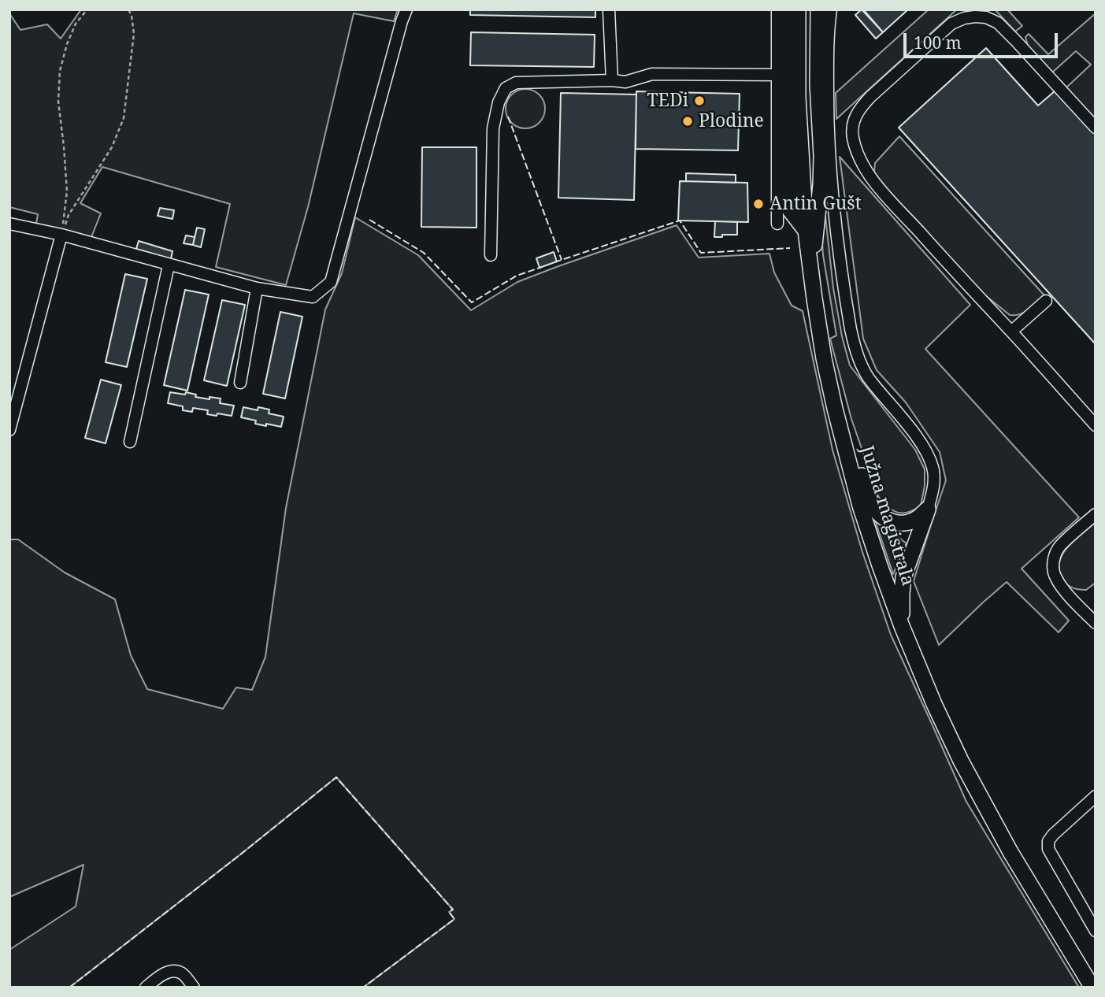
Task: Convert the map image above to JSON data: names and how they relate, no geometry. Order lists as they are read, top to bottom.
{
  "streets": {
    "main road": ["Južna magistrala"]
  },
  "places": ["TEDi", "Plodine", "Antin Gušt"],
  "scale_bar": "100 m"
}
